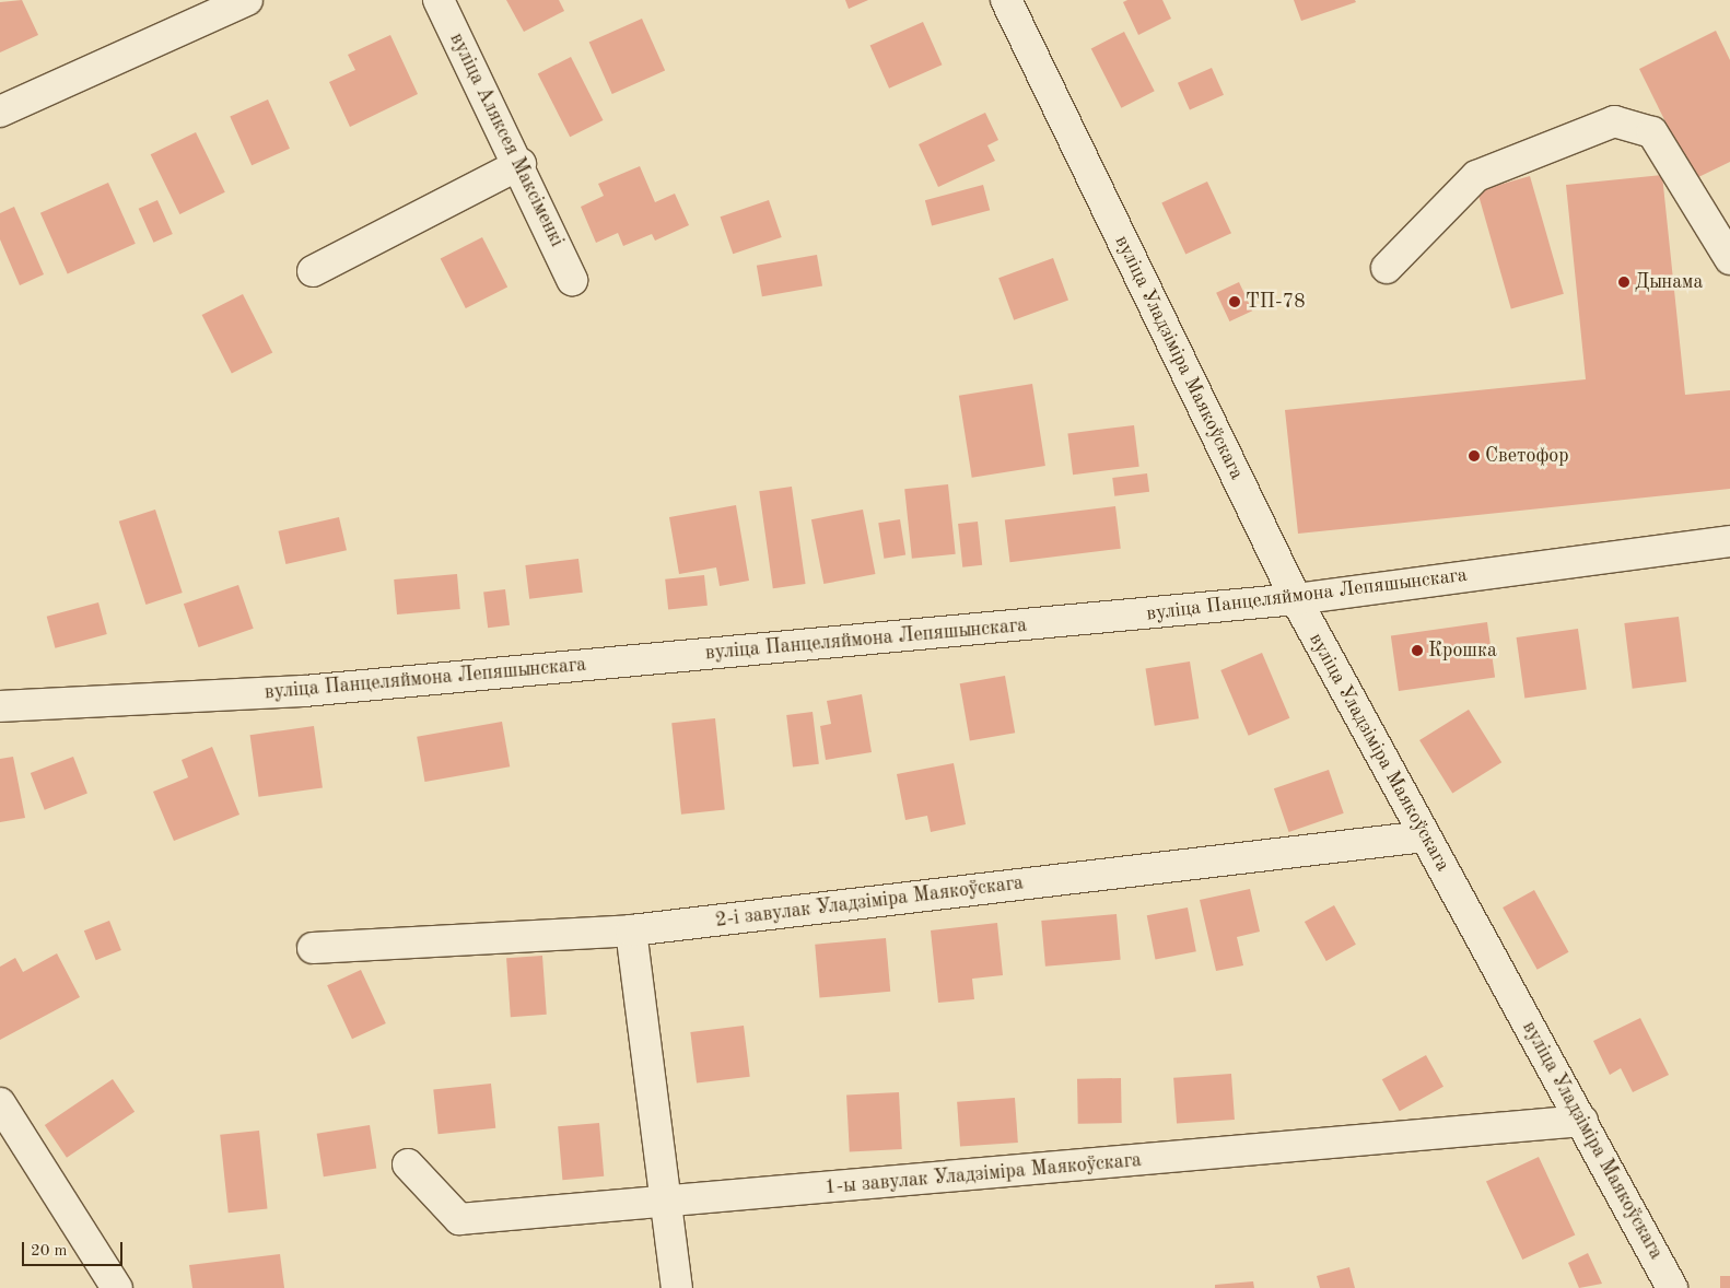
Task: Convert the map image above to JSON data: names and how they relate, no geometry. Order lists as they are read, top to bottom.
{
  "streets": {
    "street": [
      "вуліца Аляксея Максіменкі",
      "вуліца Уладзіміра Маякоўскага",
      "вуліца Панцеляймона Лепяшынскага",
      "2-і завулак Уладзіміра Маякоўскага",
      "1-ы завулак Уладзіміра Маякоўскага"
    ]
  },
  "crossings": [
    ["вуліца Уладзіміра Маякоўскага", "вуліца Панцеляймона Лепяшынскага"],
    ["вуліца Уладзіміра Маякоўскага", "2-і завулак Уладзіміра Маякоўскага"],
    ["вуліца Уладзіміра Маякоўскага", "1-ы завулак Уладзіміра Маякоўскага"]
  ],
  "places": [
    "Дынама",
    "ТП-78",
    "Светофор",
    "Крошка"
  ],
  "scale_bar": "20 m"
}
